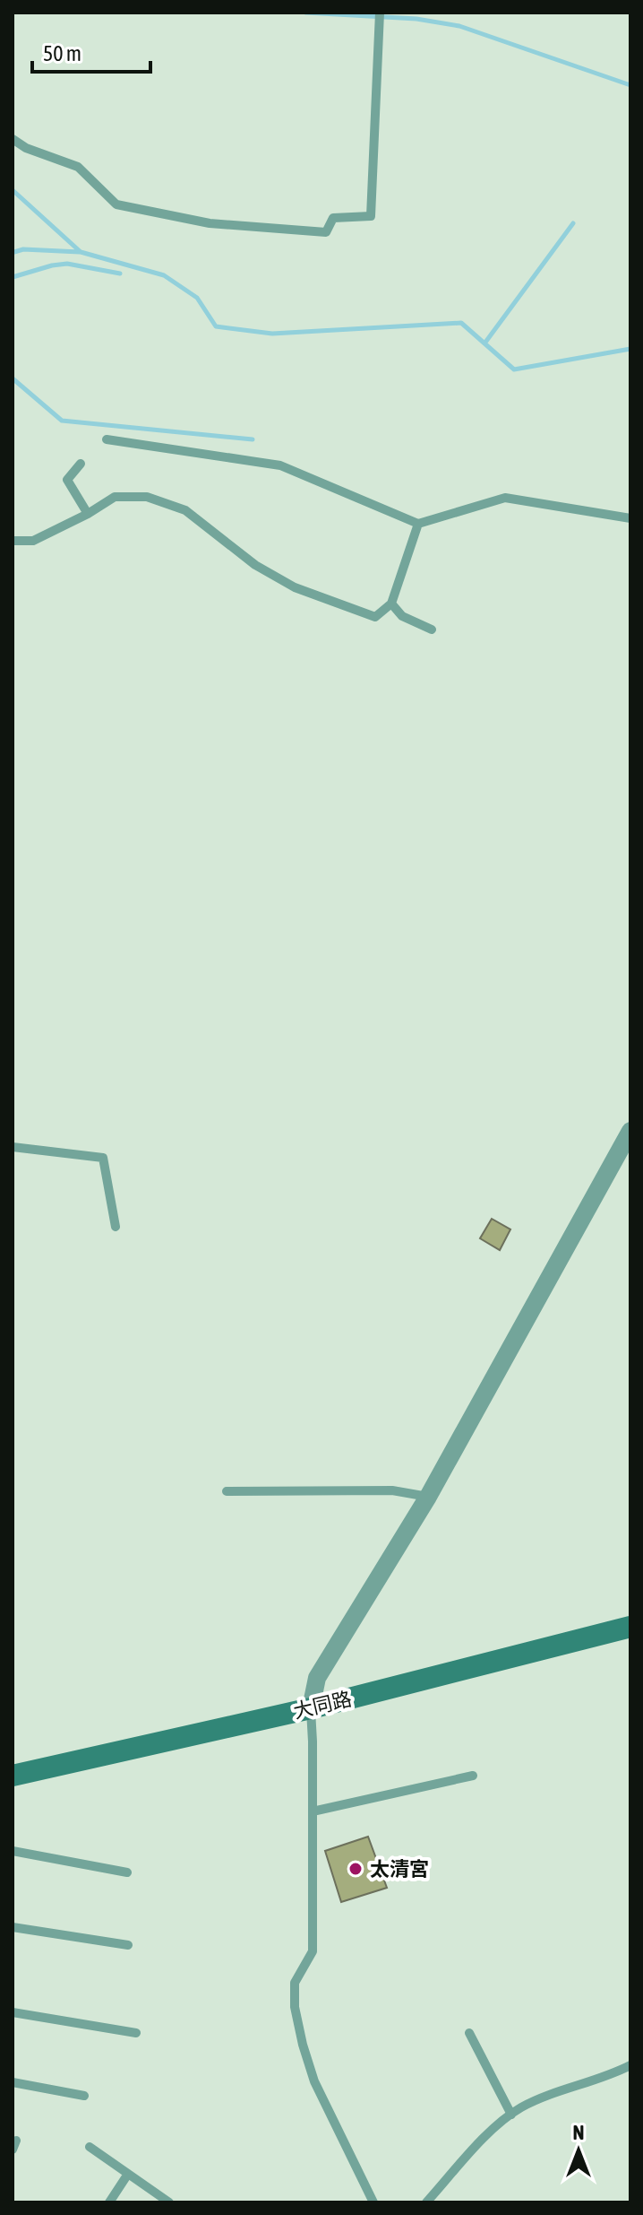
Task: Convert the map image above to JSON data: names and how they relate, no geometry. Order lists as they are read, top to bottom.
{
  "streets": {
    "street": ["大同路"]
  },
  "places": ["太清宮"],
  "scale_bar": "50 m",
  "north": "top"
}
